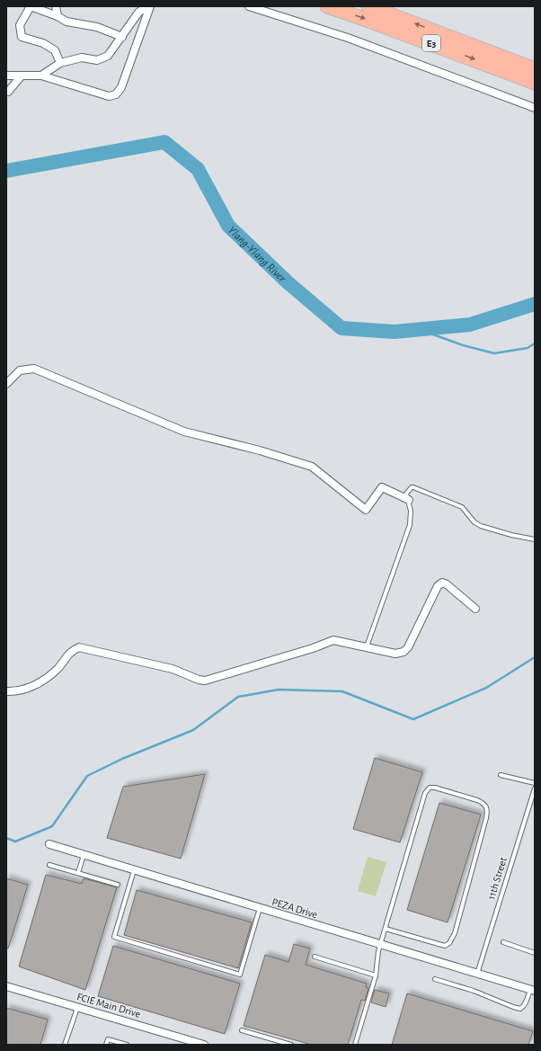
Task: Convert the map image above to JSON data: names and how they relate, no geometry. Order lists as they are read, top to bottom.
{
  "streets": {
    "highway": ["E3"],
    "street": ["PEZA Drive", "FCIE Main Drive"],
    "lane": ["11th Street"]
  },
  "crossings": [
    ["11th Street", "PEZA Drive"]
  ],
  "water": ["Ylang-Ylang River"]
}
